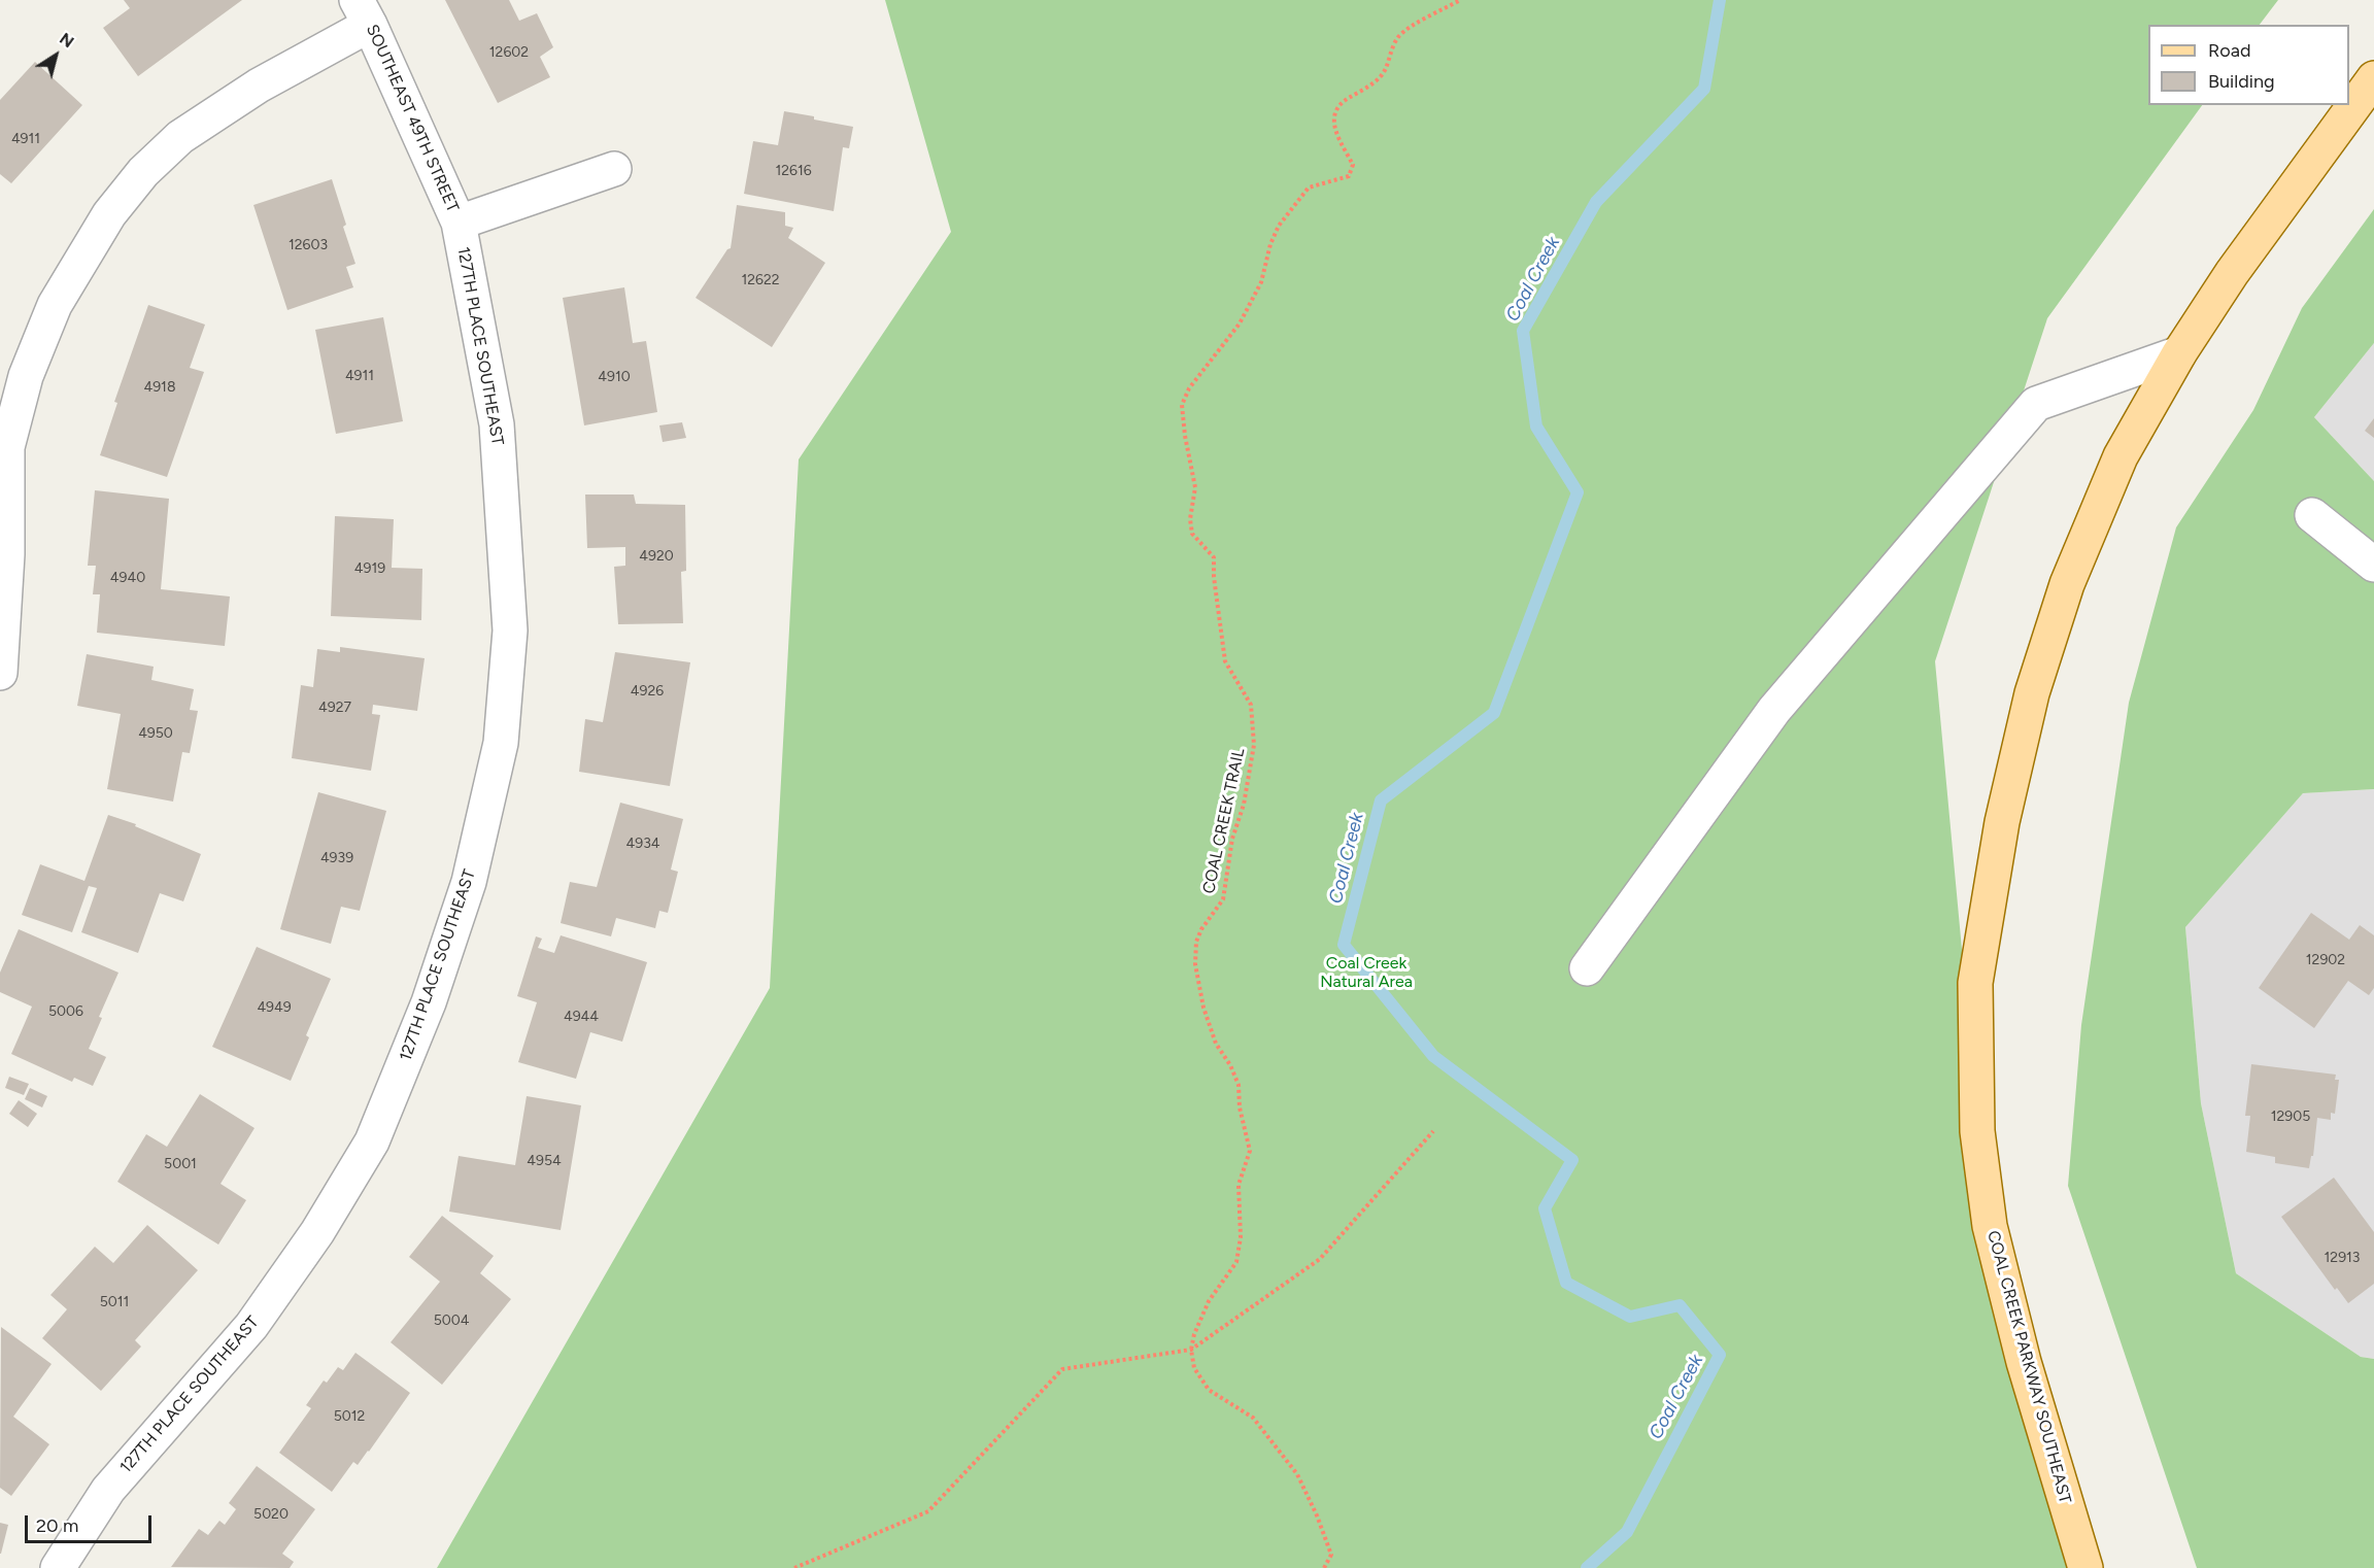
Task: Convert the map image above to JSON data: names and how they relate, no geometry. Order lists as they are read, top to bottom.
{
  "streets": {
    "main road": ["COAL CREEK PARKWAY SOUTHEAST"],
    "street": ["SOUTHEAST 49TH STREET", "127TH PLACE SOUTHEAST"],
    "path": ["COAL CREEK TRAIL"]
  },
  "crossings": [
    ["SOUTHEAST 49TH STREET", "127TH PLACE SOUTHEAST"]
  ],
  "water": ["Coal Creek"],
  "parks": ["Coal Creek Natural Area"],
  "house_numbers": [
    "12602",
    "4911",
    "12616",
    "12603",
    "12622",
    "4911",
    "4910",
    "4918",
    "4920",
    "4919",
    "4940",
    "4926",
    "4927",
    "4950",
    "4934",
    "4939",
    "12902",
    "4949",
    "5006",
    "4944",
    "12905",
    "4954",
    "5001",
    "12913",
    "5011",
    "5004",
    "5012",
    "5020"
  ],
  "legend": ["Road", "Building"],
  "scale_bar": "20 m",
  "north": "top right"
}
